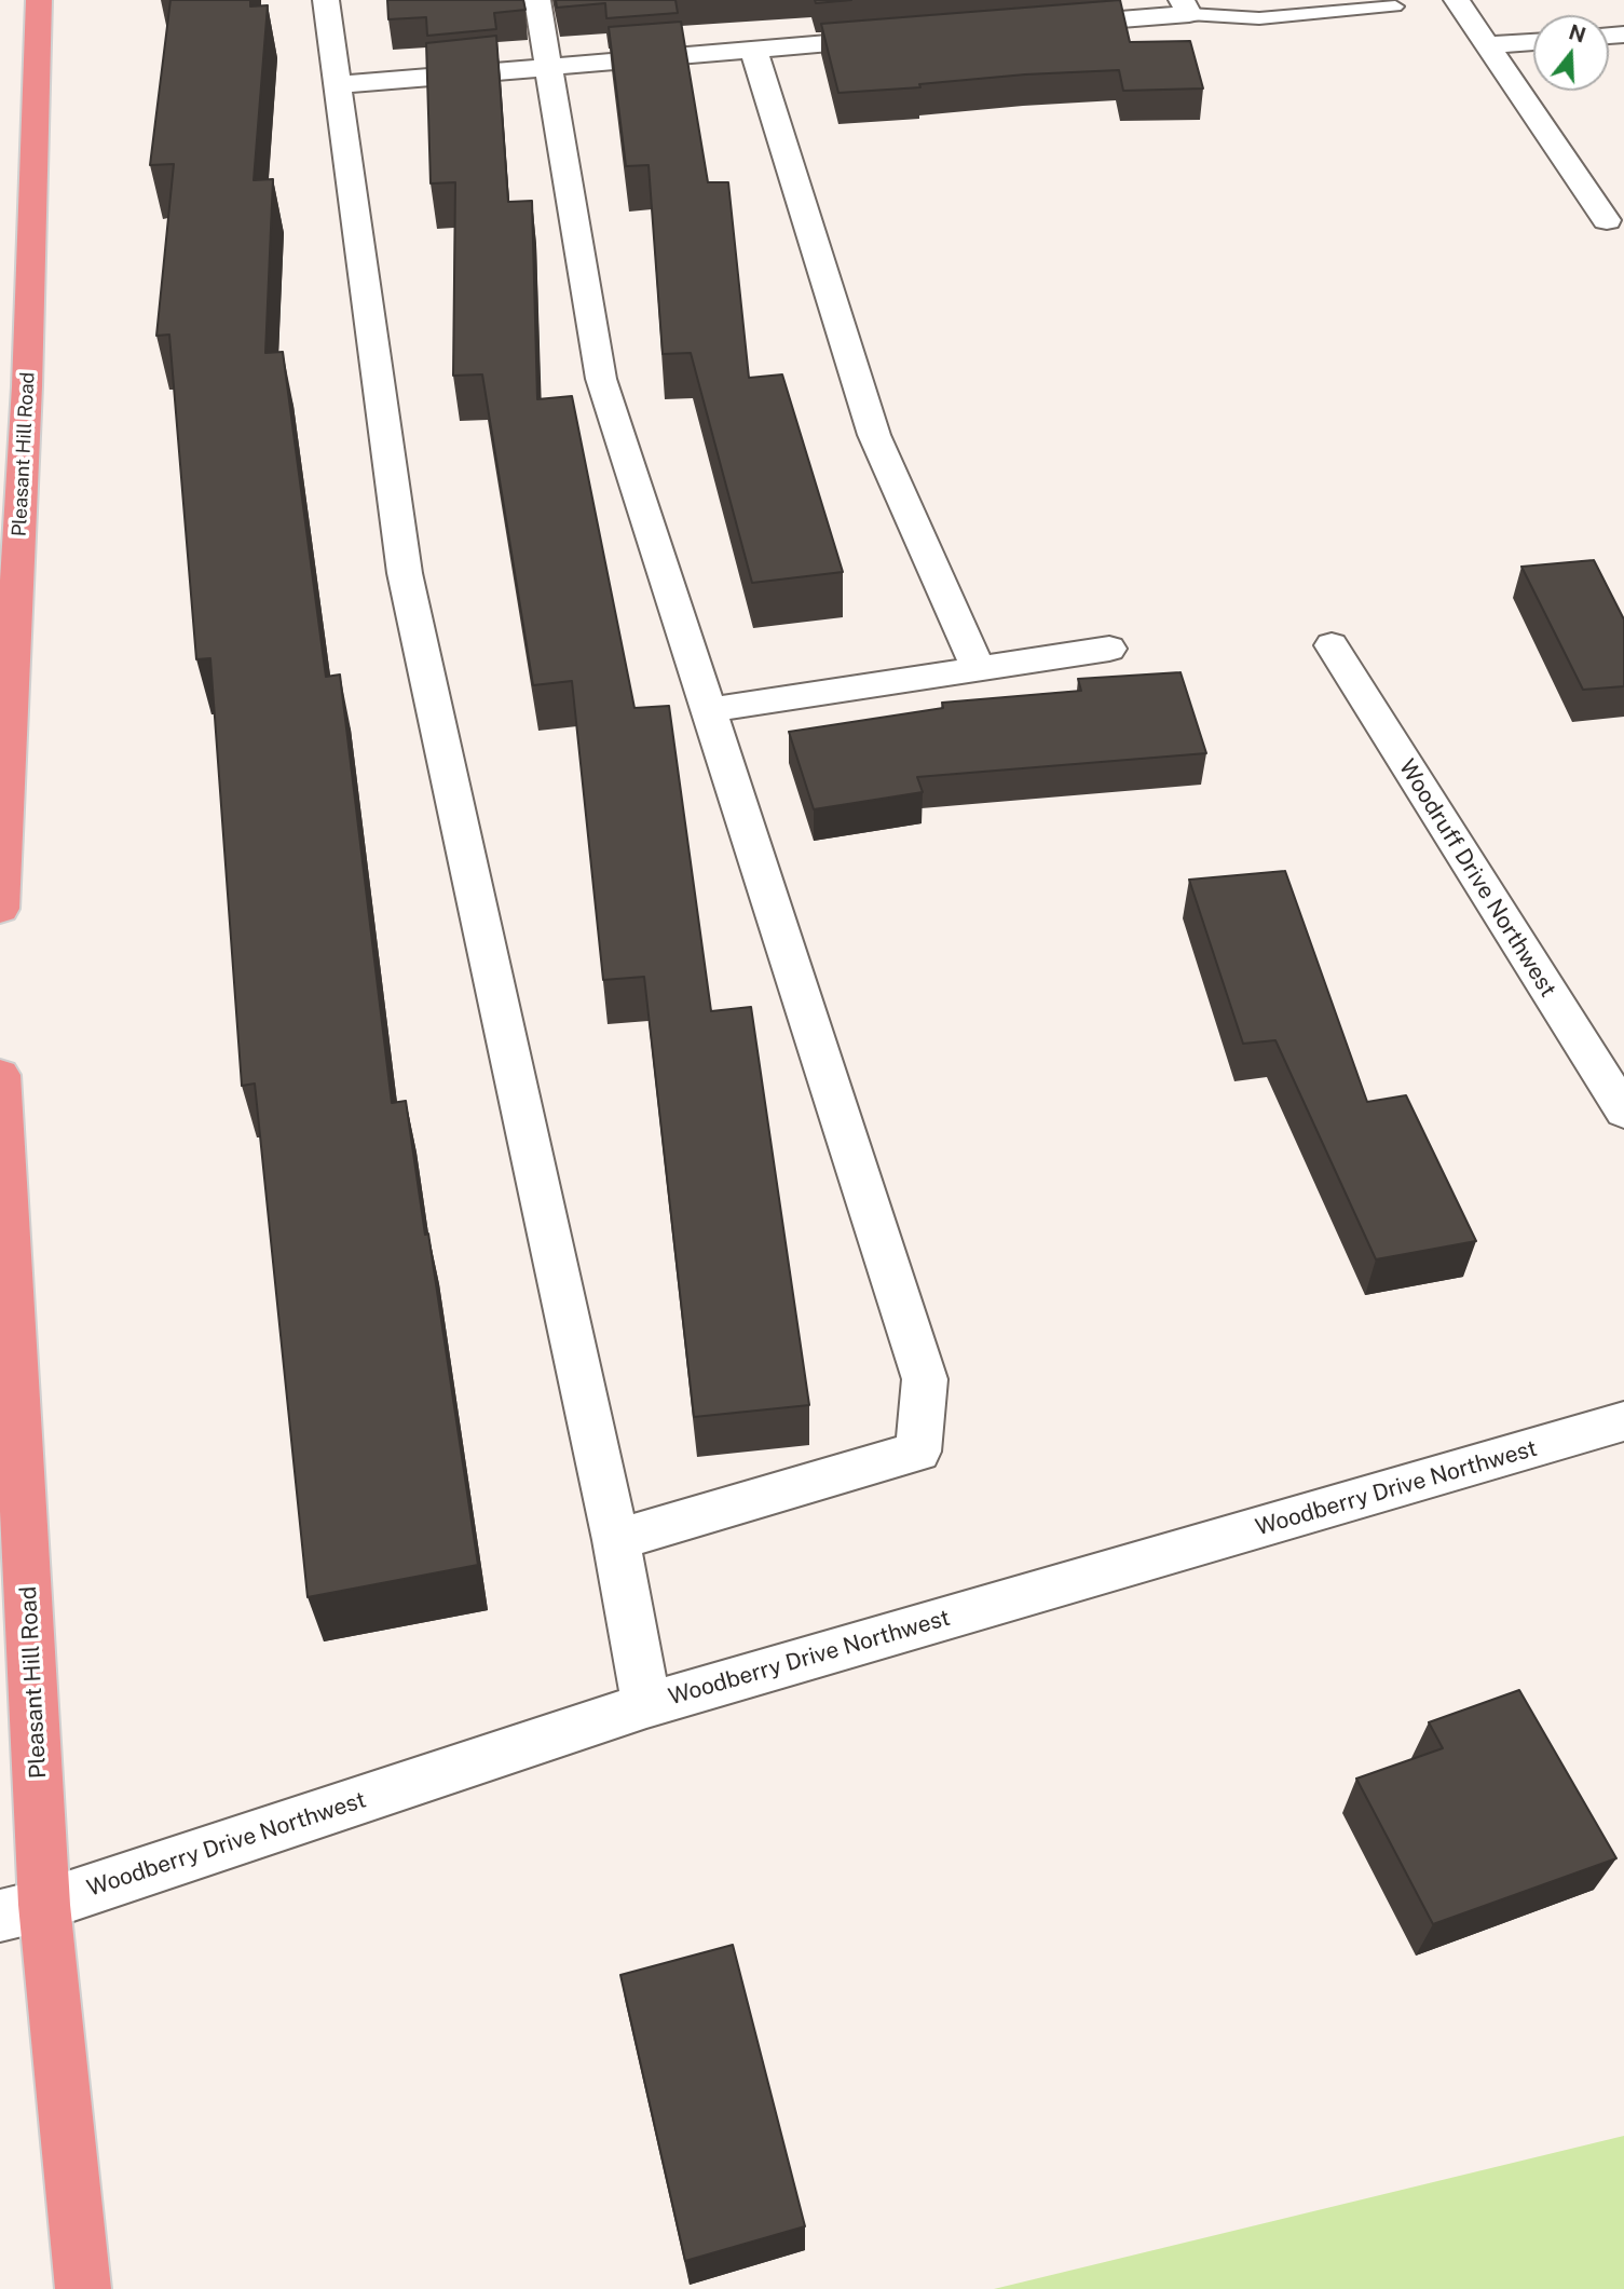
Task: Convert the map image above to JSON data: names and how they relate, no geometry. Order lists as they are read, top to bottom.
{
  "streets": {
    "highway": ["Pleasant Hill Road"],
    "street": ["Woodruff Drive Northwest", "Woodberry Drive Northwest"]
  },
  "crossings": [
    ["Pleasant Hill Road", "Woodberry Drive Northwest"]
  ],
  "north": "top"
}
